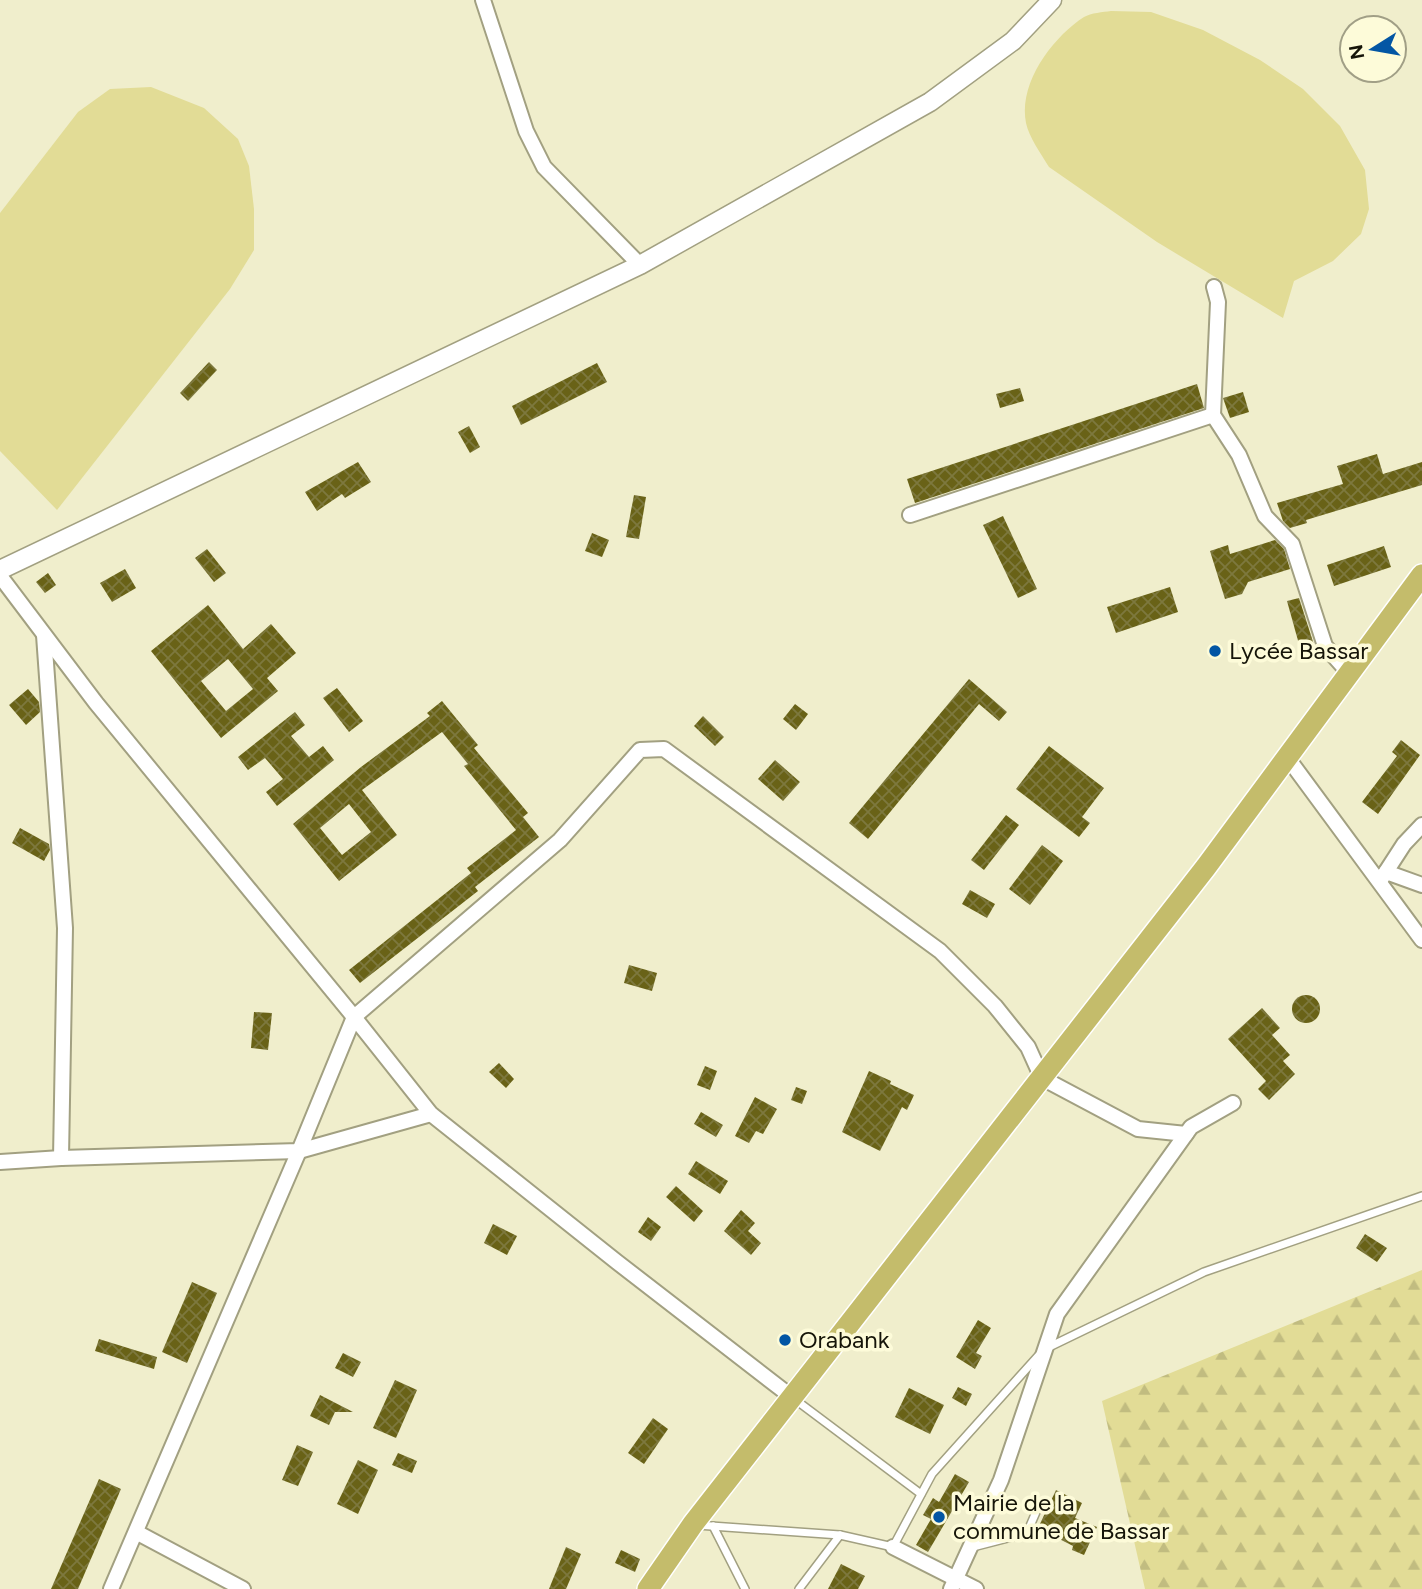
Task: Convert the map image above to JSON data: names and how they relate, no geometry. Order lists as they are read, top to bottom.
{
  "places": ["Lycée Bassar", "Orabank", "Mairie de la commune de Bassar"],
  "north": "left"
}
